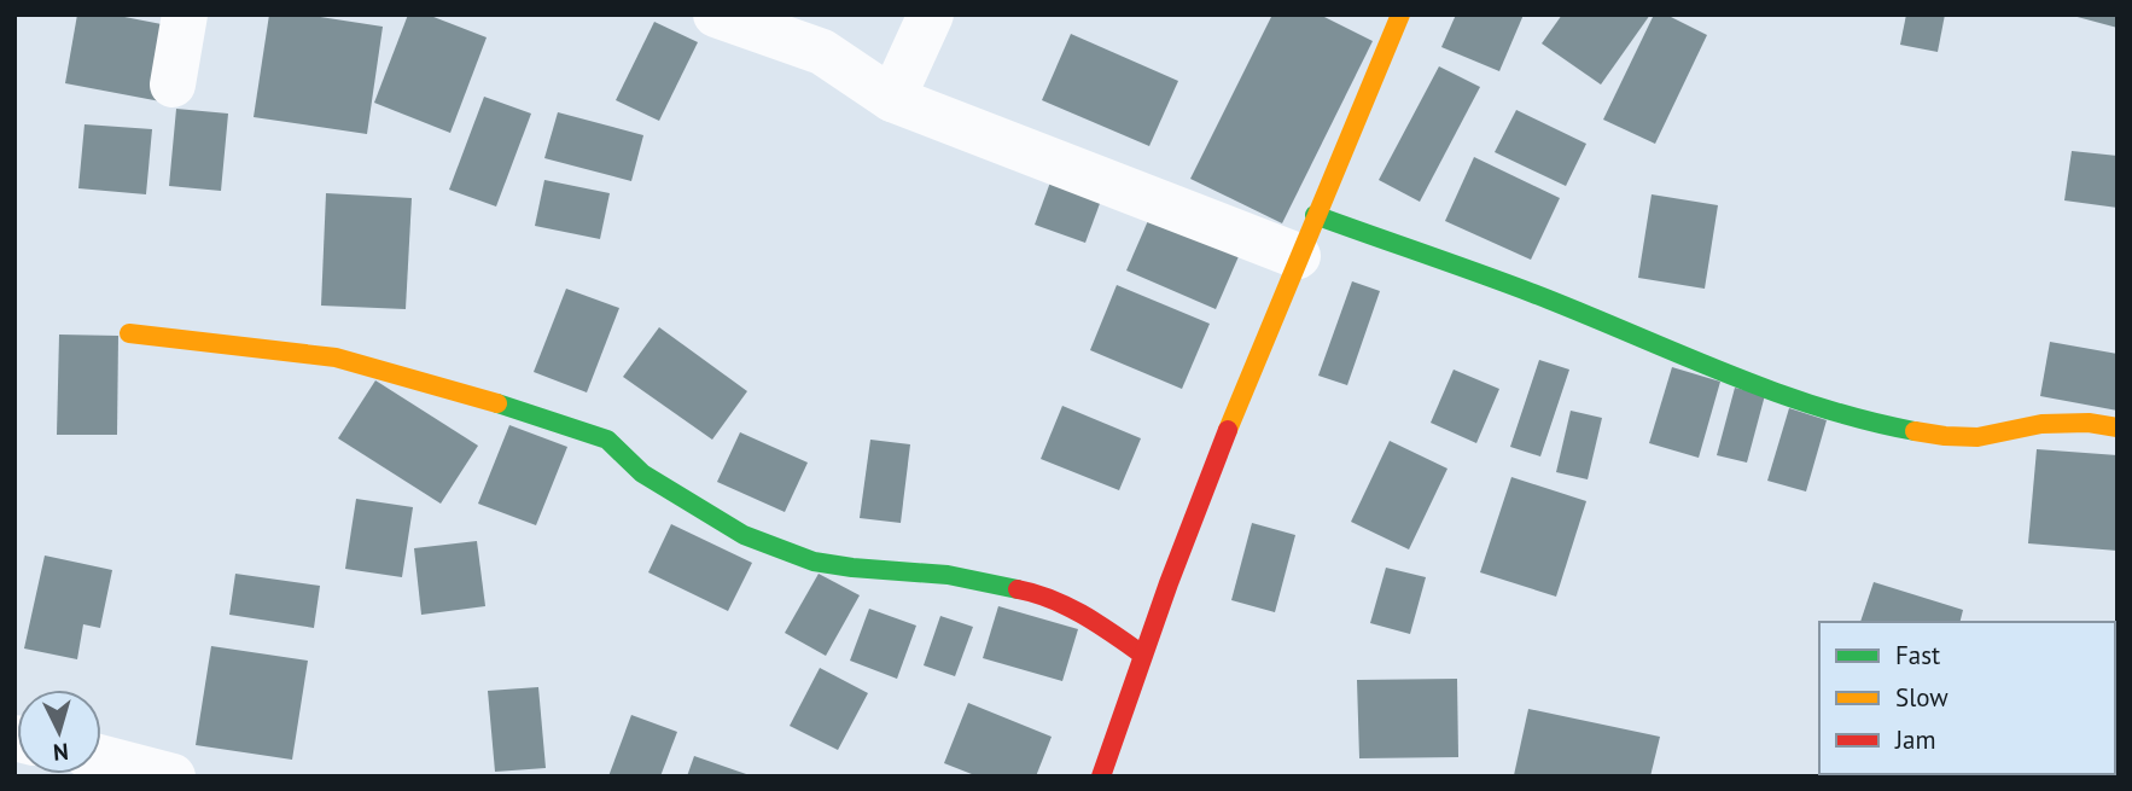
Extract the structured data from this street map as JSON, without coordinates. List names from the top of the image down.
{
  "legend": ["Fast", "Slow", "Jam"],
  "north": "bottom"
}
